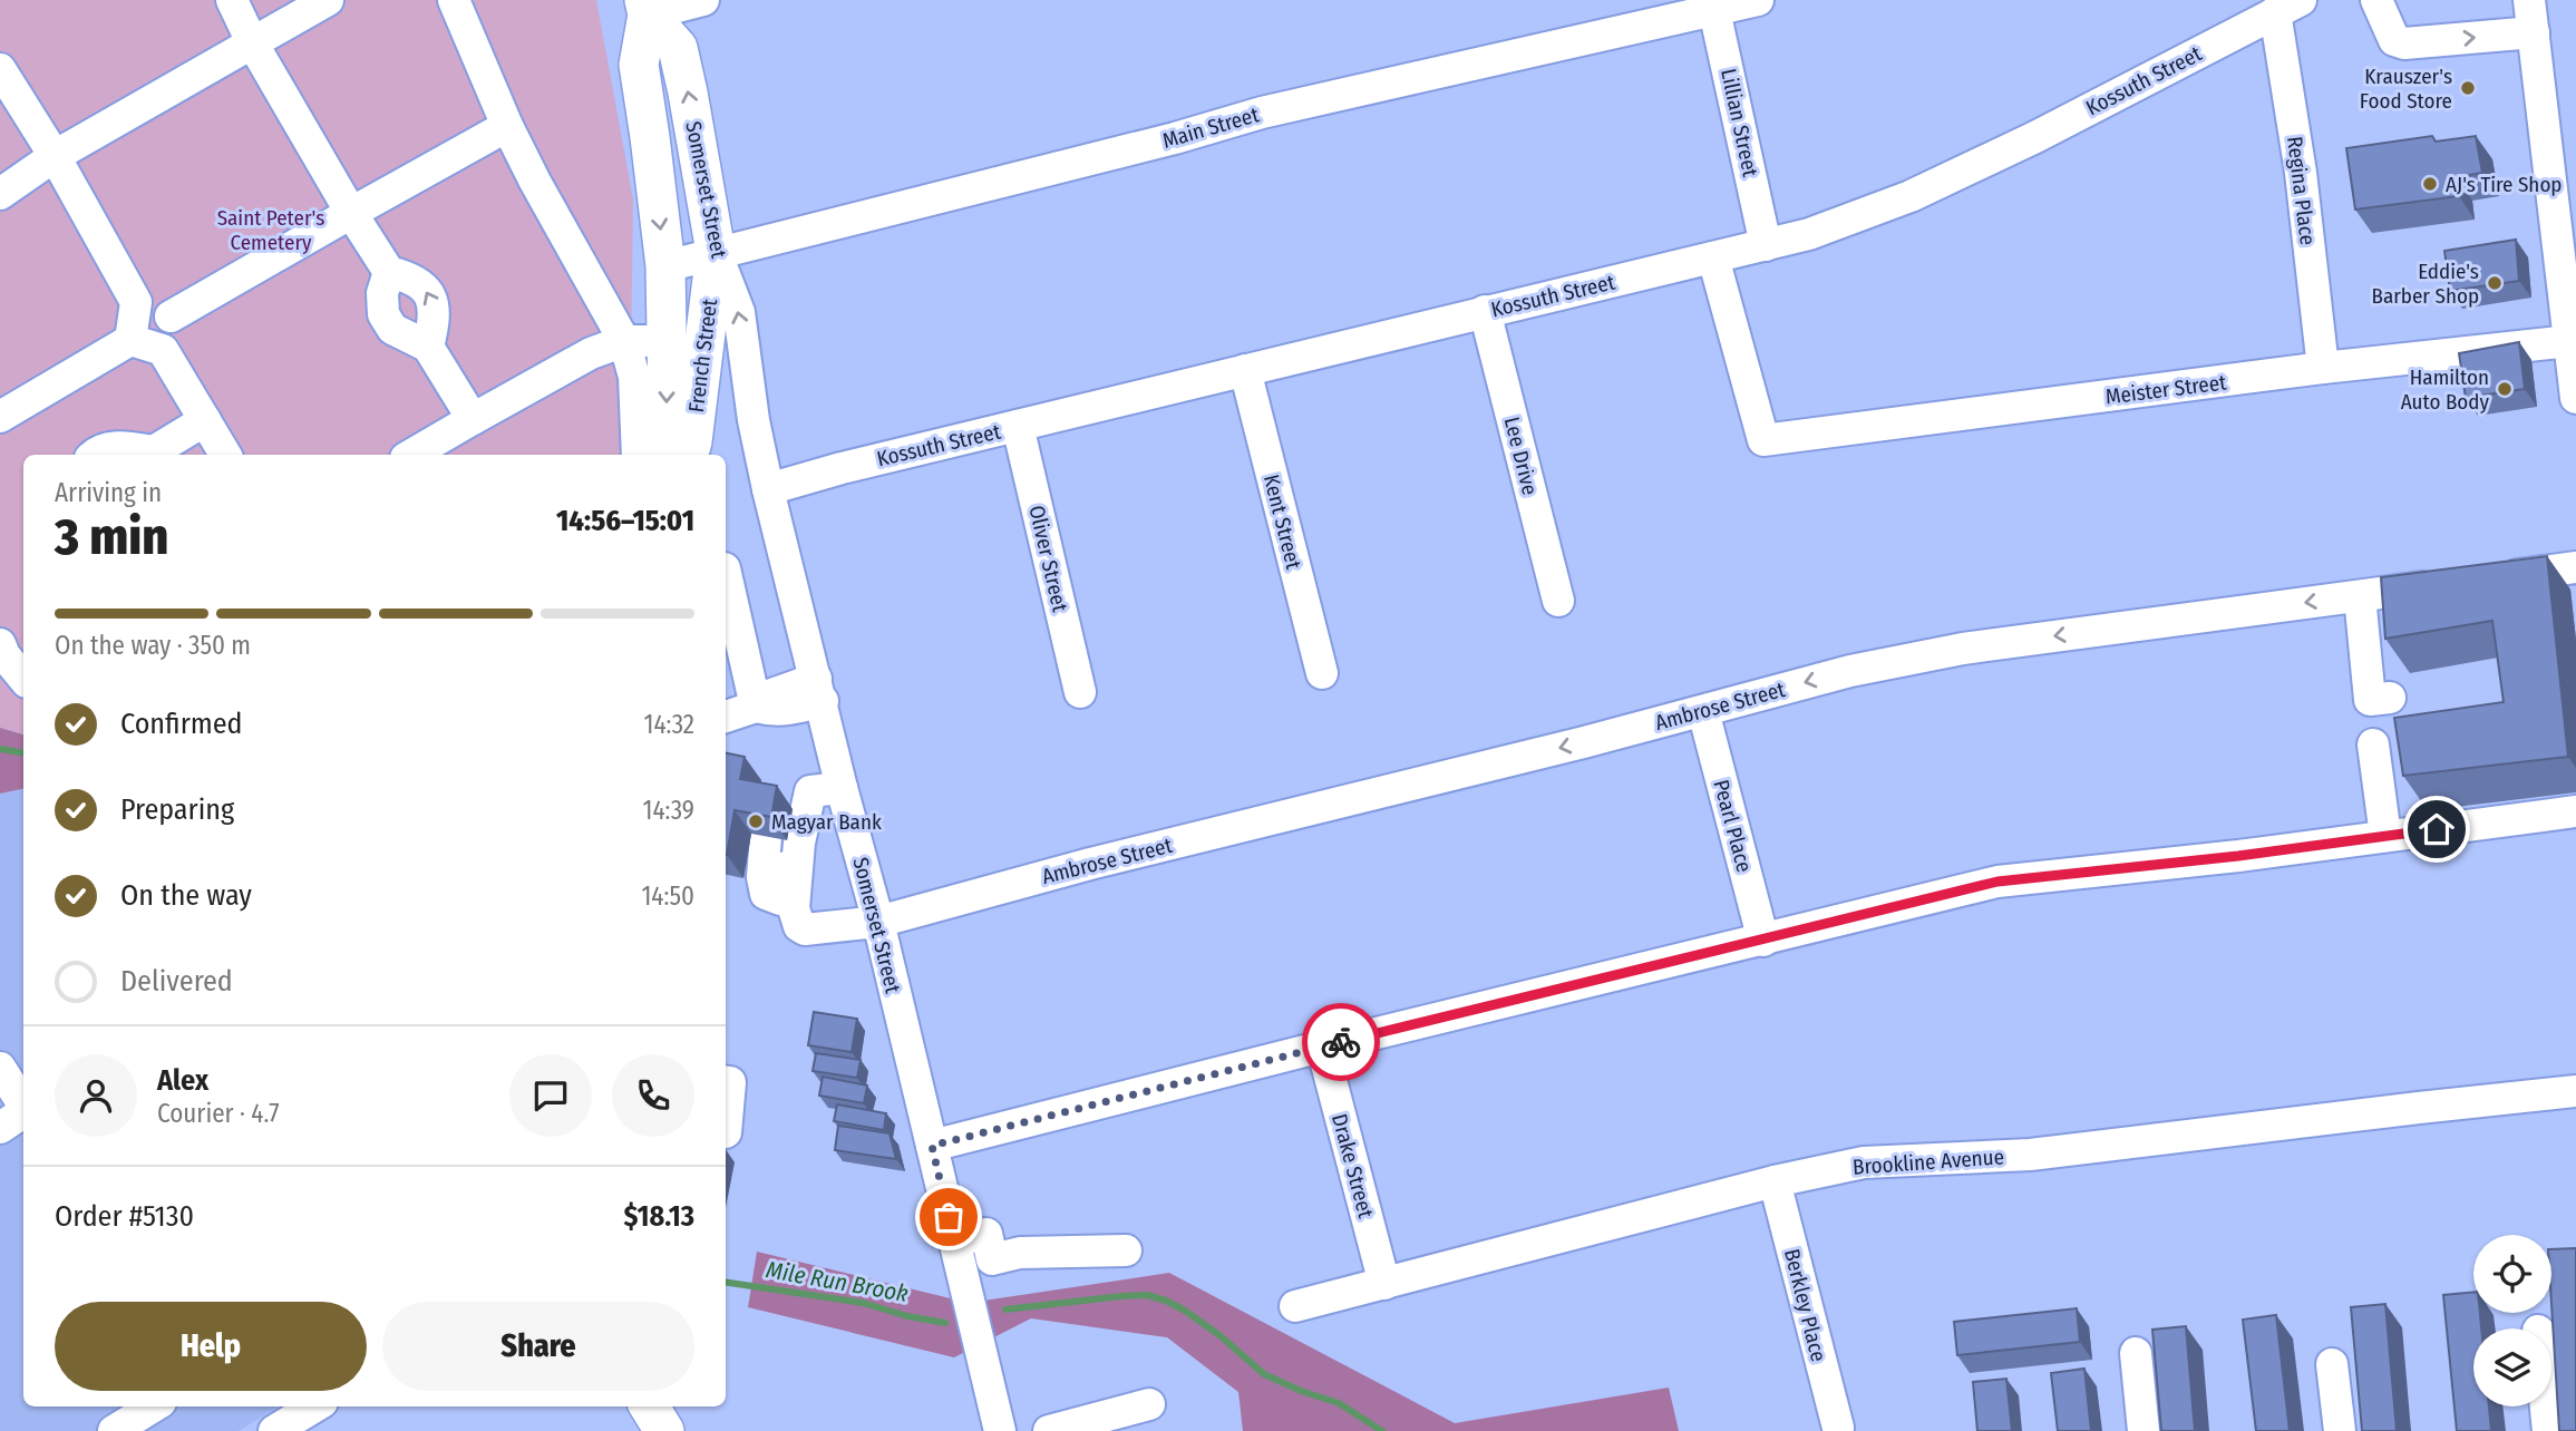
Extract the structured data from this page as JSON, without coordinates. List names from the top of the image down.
{
  "streets": {
    "main road": ["Somerset Street", "French Street"],
    "street": [
      "Kossuth Street",
      "Lillian Street",
      "Main Street",
      "Regina Place",
      "Meister Street",
      "Lee Drive",
      "Kent Street",
      "Oliver Street",
      "Ambrose Street",
      "Pearl Place",
      "Brookline Avenue",
      "Drake Street",
      "Berkley Place"
    ]
  },
  "crossings": [
    ["Kossuth Street", "Lillian Street"],
    ["Kossuth Street", "Somerset Street"],
    ["Kossuth Street", "Regina Place"],
    ["Kossuth Street", "Meister Street"],
    ["Kossuth Street", "Lee Drive"],
    ["Kossuth Street", "Kent Street"],
    ["Kossuth Street", "Oliver Street"],
    ["Lillian Street", "Main Street"],
    ["Main Street", "Somerset Street"],
    ["Main Street", "French Street"],
    ["Somerset Street", "French Street"],
    ["Somerset Street", "Ambrose Street"],
    ["Regina Place", "Meister Street"],
    ["Ambrose Street", "Pearl Place"],
    ["Brookline Avenue", "Drake Street"],
    ["Brookline Avenue", "Berkley Place"]
  ],
  "water": ["Mile Run Brook"],
  "parks": ["Saint Peter's Cemetery"],
  "places": [
    "Krauszer's Food Store",
    "AJ's Tire Shop",
    "Eddie's Barber Shop",
    "Hamilton Auto Body",
    "Magyar Bank"
  ],
  "page": {
    "heading": ["3 min", "Arriving in", "14:56–15:01"],
    "panel": [
      "Alex",
      "Courier · 4.7",
      "Order #5130",
      "$18.13"
    ],
    "bar": "On the way · 350 m",
    "list": [
      ["Confirmed", "14:32"],
      ["Preparing", "14:39"],
      ["On the way", "14:50"],
      "Delivered"
    ],
    "buttons": ["Help", "Share"]
  }
}
